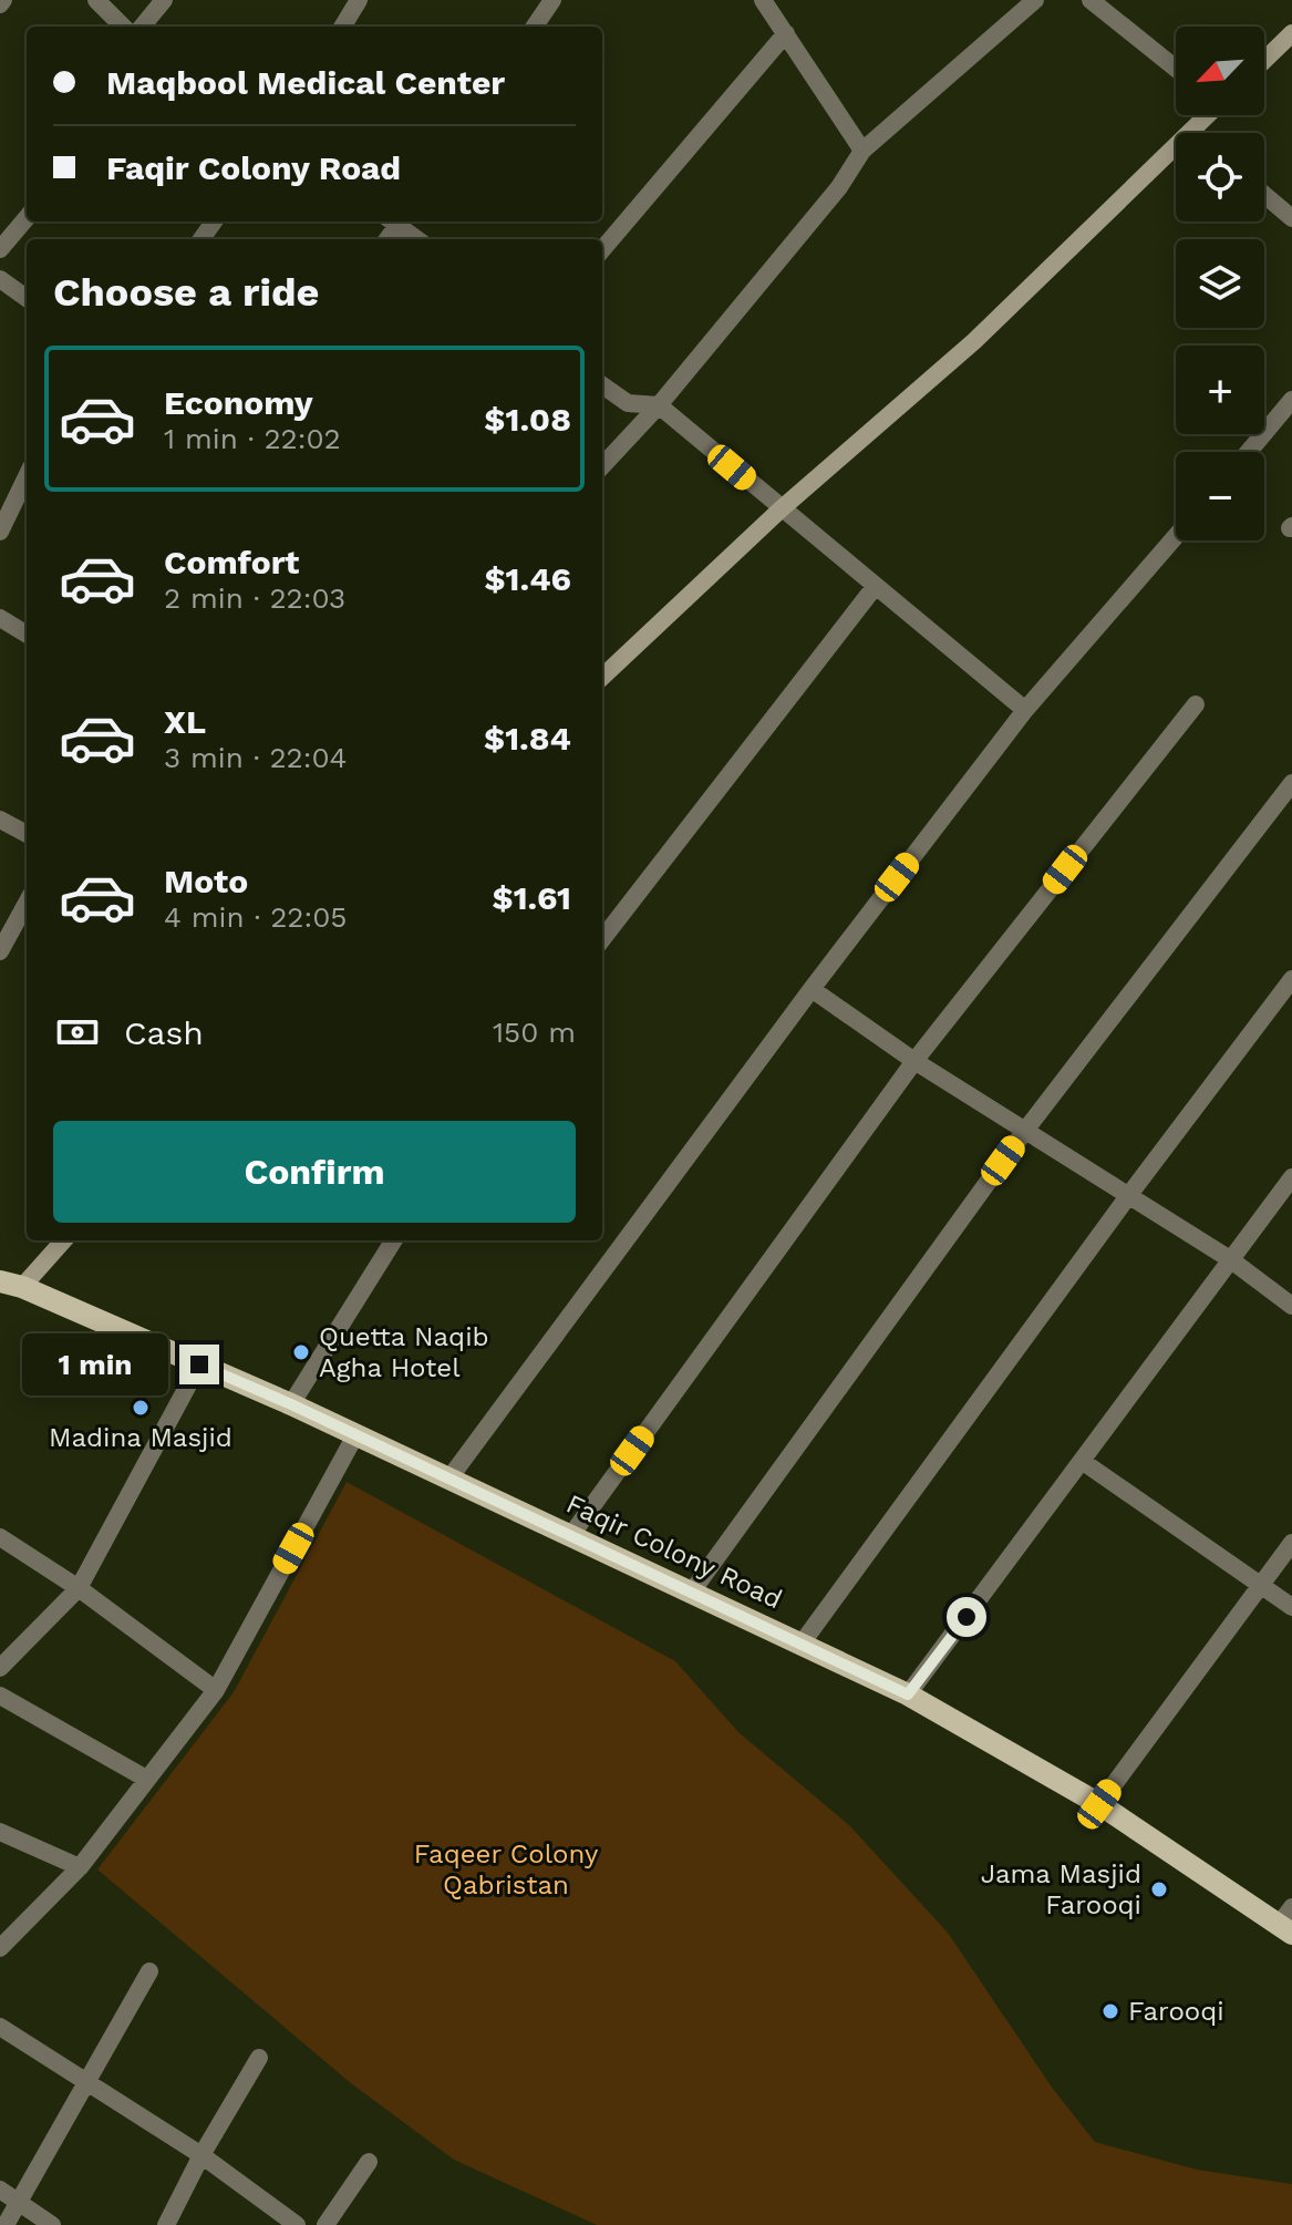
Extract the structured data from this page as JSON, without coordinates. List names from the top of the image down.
{
  "streets": {
    "main road": ["Faqir Colony Road"]
  },
  "parks": ["Faqeer Colony Qabristan"],
  "places": [
    "Quetta Naqib Agha Hotel",
    "Madina Masjid",
    "Jama Masjid Farooqi",
    "Farooqi"
  ],
  "north": "bottom left",
  "page": {
    "map_buttons": ["+", "−"],
    "banner": ["Maqbool Medical Center", "Faqir Colony Road"],
    "heading": "Choose a ride",
    "list": [
      {
        "name": "Economy",
        "note": "1 min · 22:02",
        "value": "$1.08"
      },
      {
        "name": "Comfort",
        "note": "2 min · 22:03",
        "value": "$1.46"
      },
      {
        "name": "XL",
        "note": "3 min · 22:04",
        "value": "$1.84"
      },
      {
        "name": "Moto",
        "note": "4 min · 22:05",
        "value": "$1.61"
      }
    ],
    "pay": ["Cash", "150 m"],
    "buttons": "Confirm",
    "bubble": "1 min"
  }
}
